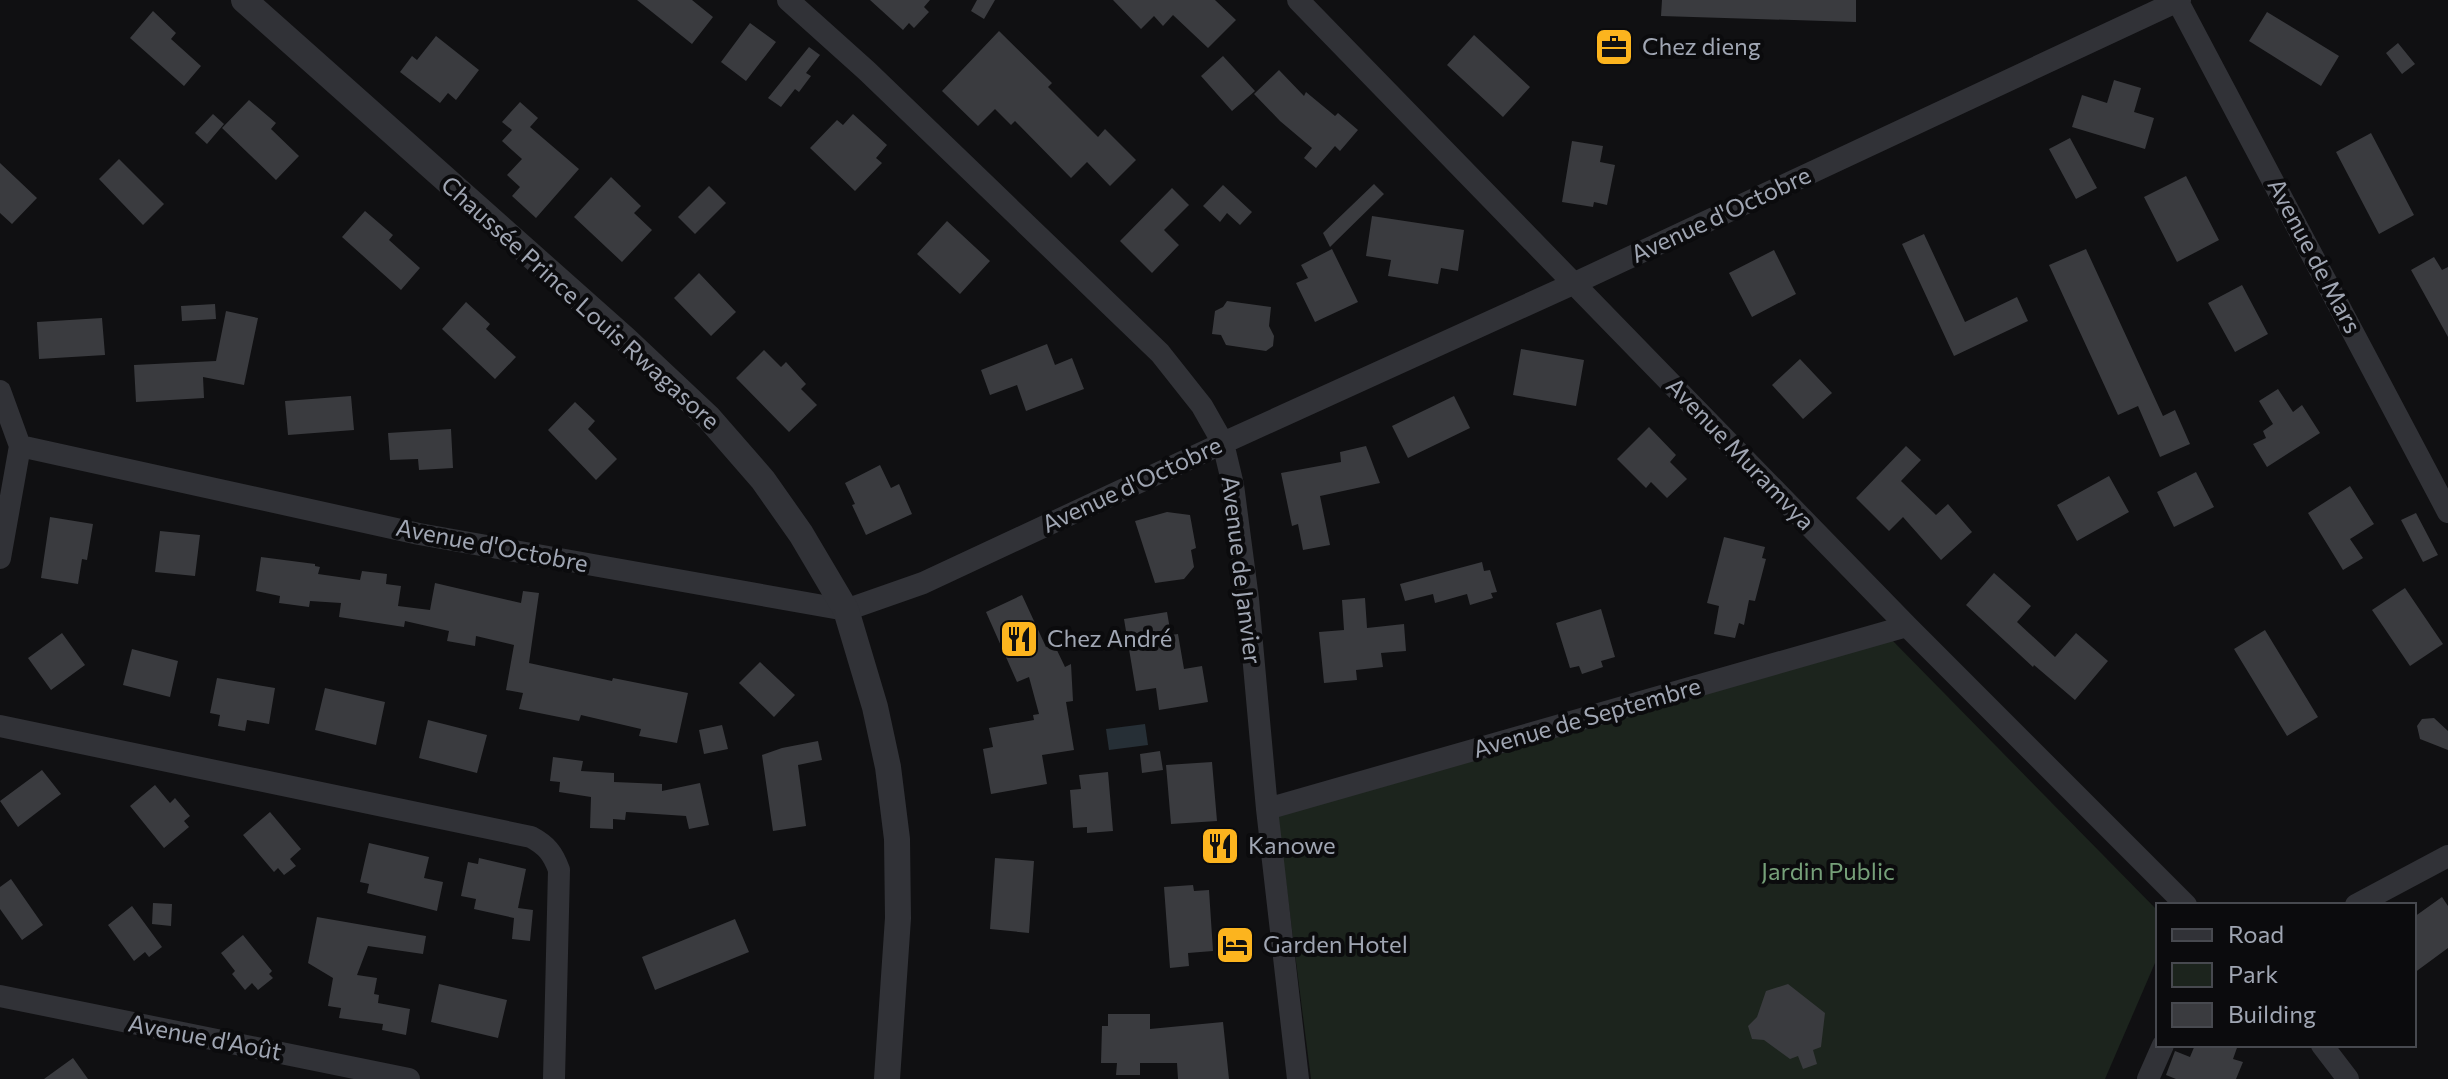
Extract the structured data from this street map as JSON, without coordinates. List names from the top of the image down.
{
  "streets": {
    "street": [
      "Avenue d'Octobre",
      "Avenue de Mars",
      "Chaussée Prince Louis Rwagasore",
      "Avenue Muramvya",
      "Avenue de Janvier",
      "Avenue de Septembre",
      "Avenue d'Août"
    ]
  },
  "crossings": [
    ["Avenue d'Octobre", "Avenue de Mars"],
    ["Avenue d'Octobre", "Chaussée Prince Louis Rwagasore"],
    ["Avenue d'Octobre", "Avenue Muramvya"],
    ["Avenue d'Octobre", "Avenue de Janvier"],
    ["Avenue Muramvya", "Avenue de Septembre"],
    ["Avenue de Janvier", "Avenue de Septembre"]
  ],
  "parks": ["Jardin Public"],
  "places": {
    "office": ["Chez dieng"],
    "restaurant": ["Chez André", "Kanowe"],
    "hotel": ["Garden Hotel"]
  },
  "legend": ["Road", "Park", "Building"]
}
